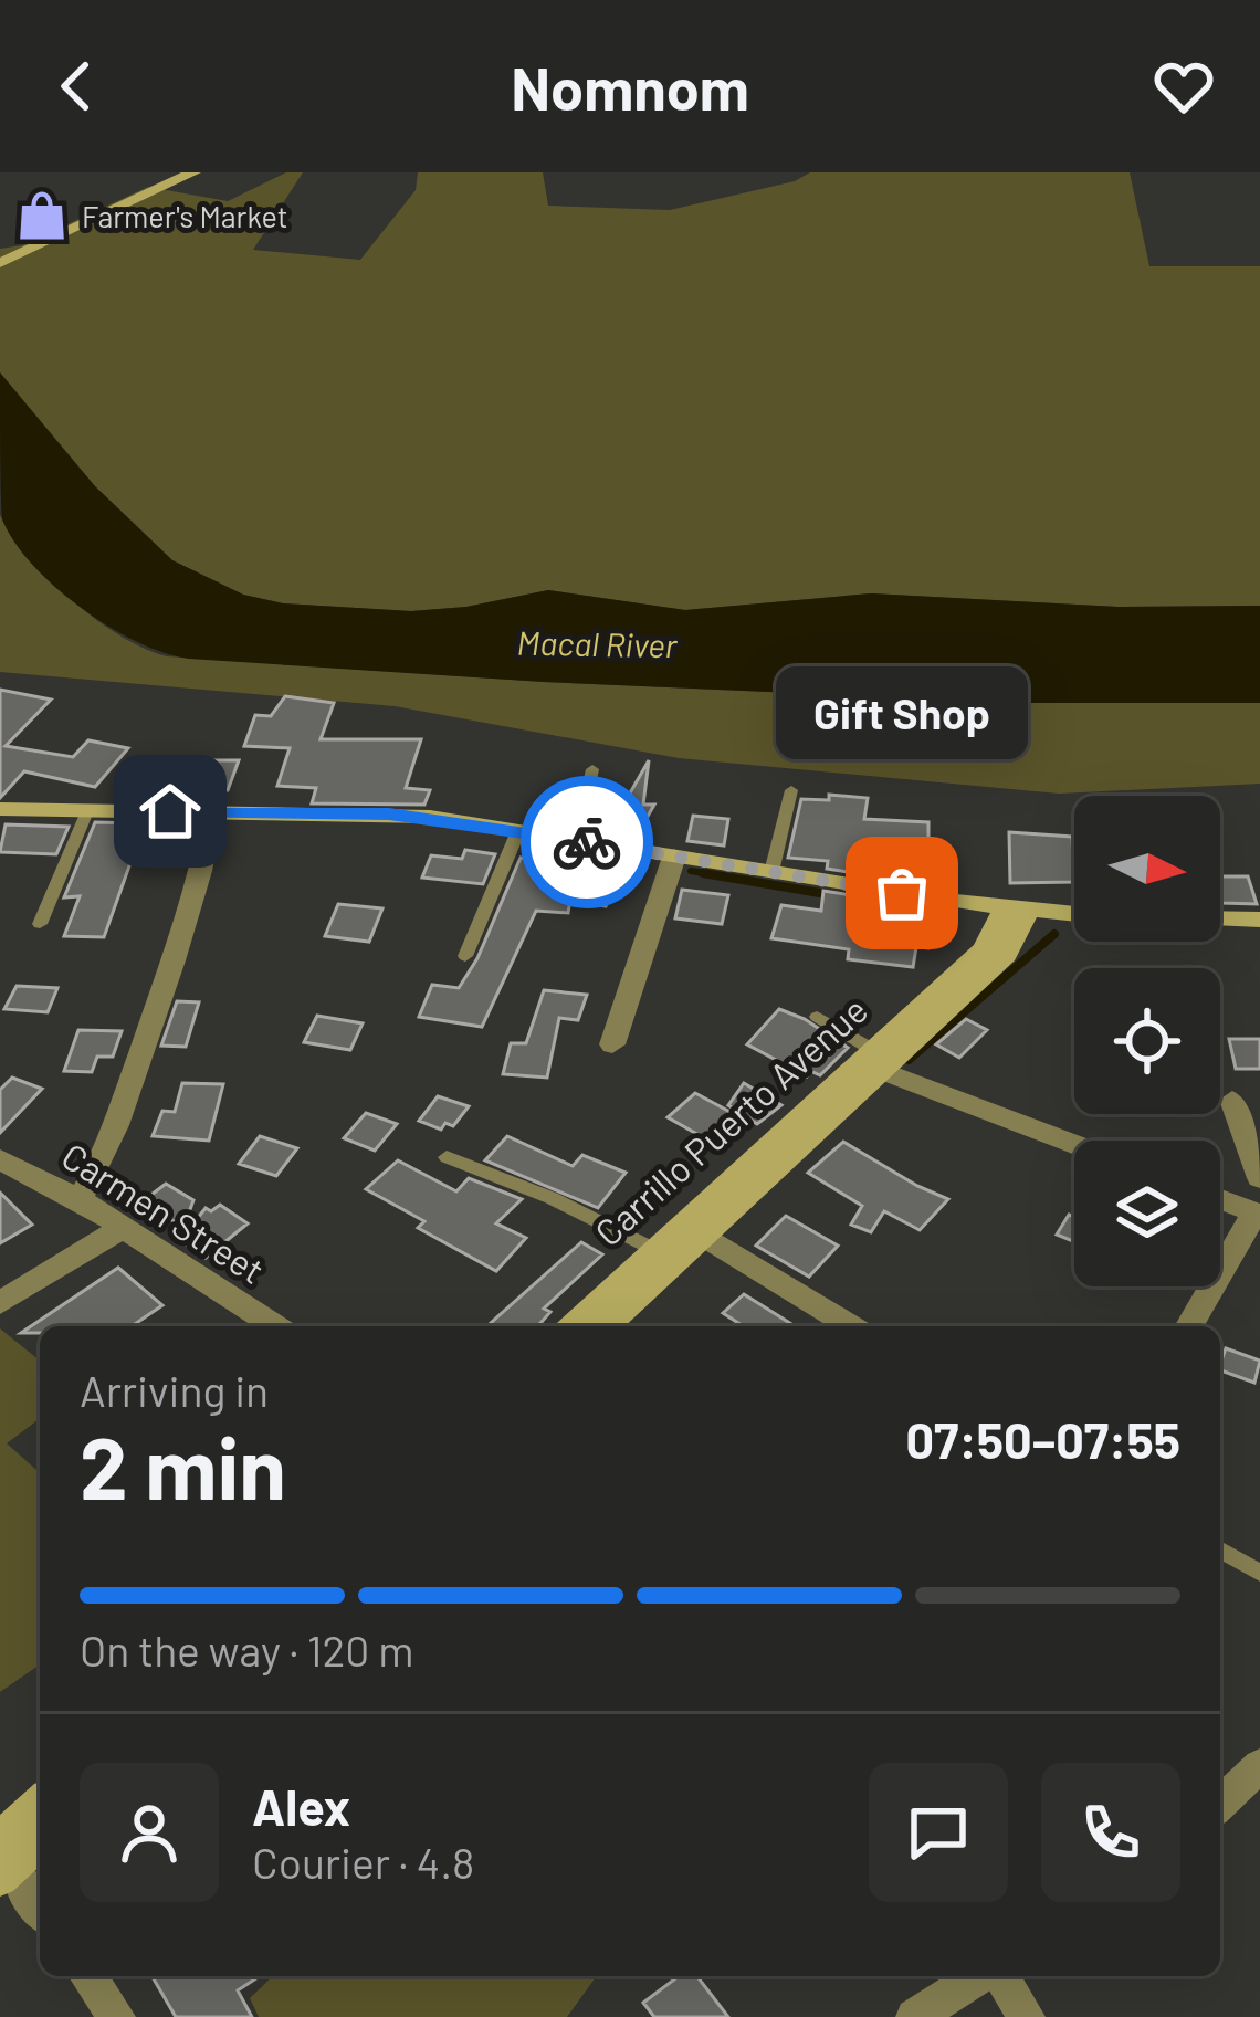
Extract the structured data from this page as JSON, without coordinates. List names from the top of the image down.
{
  "streets": {
    "main road": ["Carrillo Puerto Avenue"],
    "street": ["Carmen Street"]
  },
  "water": ["Macal River"],
  "places": {
    "shop": ["Farmer's Market"],
    "other": ["Gift Shop"]
  },
  "north": "right",
  "page": {
    "header": "Nomnom",
    "bubble": "Gift Shop",
    "heading": ["2 min", "Arriving in", "07:50–07:55"],
    "panel": ["Alex", "Courier · 4.8"],
    "bar": "On the way · 120 m"
  }
}
